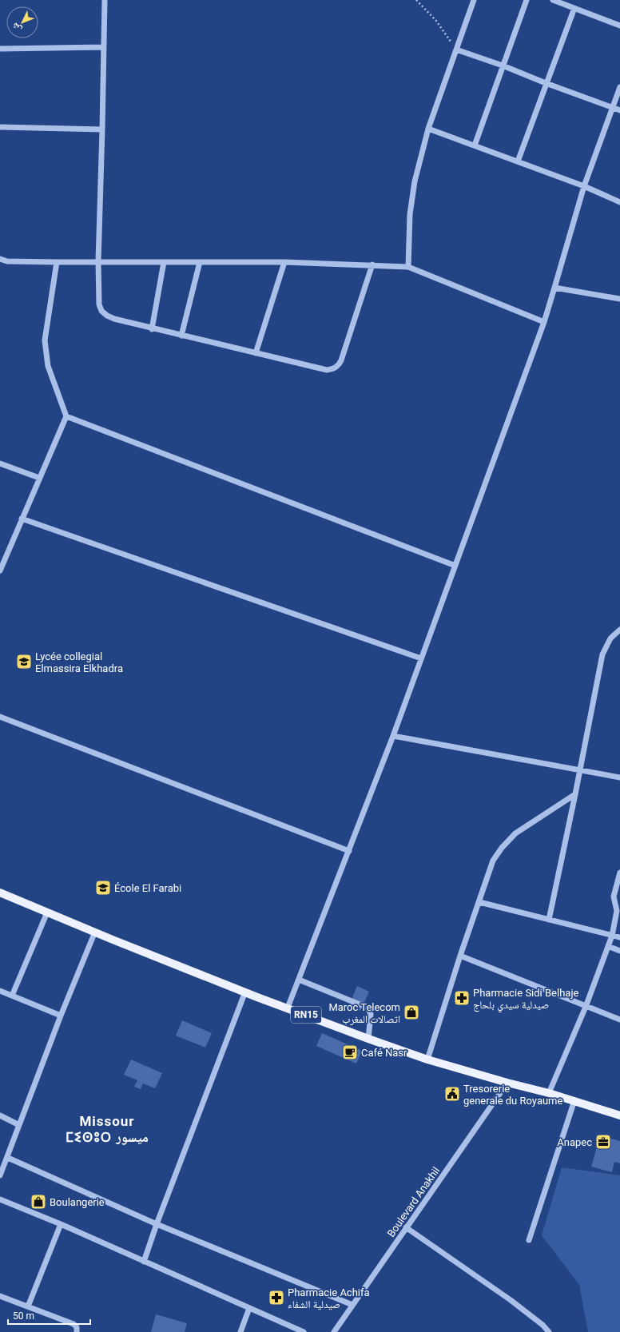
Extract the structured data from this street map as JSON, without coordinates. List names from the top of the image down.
{
  "streets": {
    "main road": ["RN15"],
    "street": ["Boulevard Anakhil"]
  },
  "crossings": [
    ["RN15", "Boulevard Anakhil"]
  ],
  "districts": ["Missour ⵎⵉⵙⵓⵔ ميسور"],
  "places": {
    "school or university": ["Lycée collegial Elmassira Elkhadra", "École El Farabi"],
    "pharmacy": ["Pharmacie Sidi Belhaje صيدلية سيدي بلحاج", "Pharmacie Achifa صيدلية الشفاء"],
    "shop": ["Maroc Telecom اتصالات المغرب", "Boulangerie"],
    "cafe": ["Café Nasr"],
    "public building": ["Tresorerie generale du Royaume"],
    "office": ["Anapec"]
  },
  "scale_bar": "50 m",
  "north": "bottom left"
}
